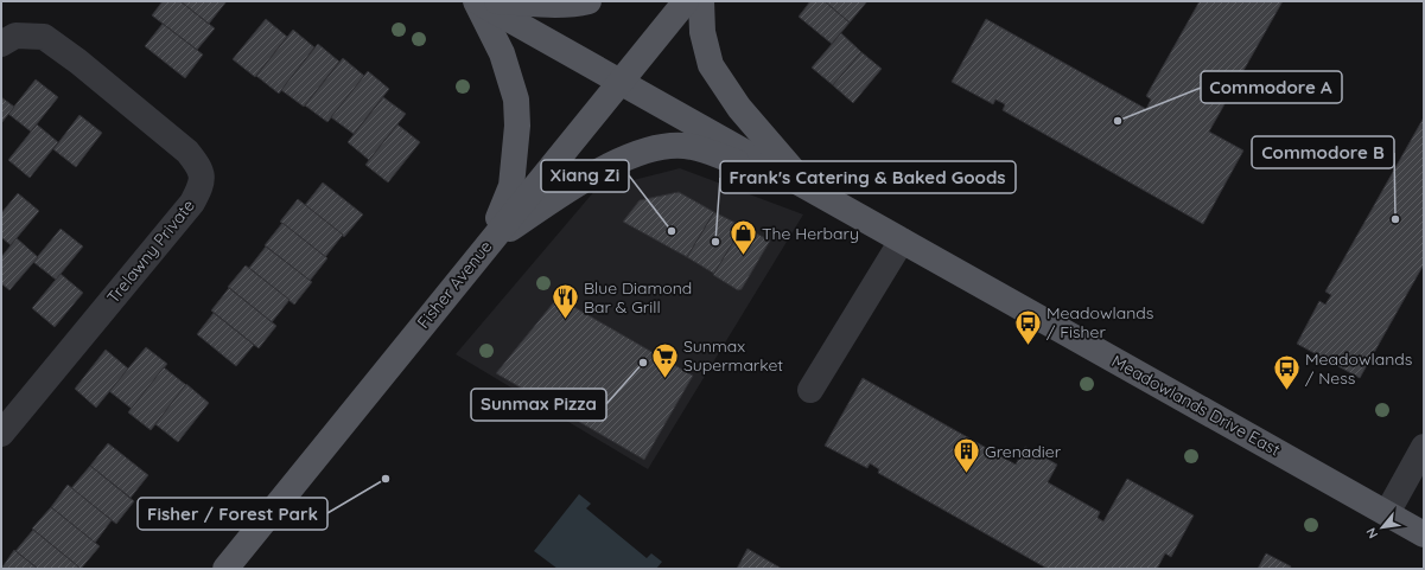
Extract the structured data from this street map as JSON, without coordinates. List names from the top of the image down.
{
  "streets": {
    "main road": ["Fisher Avenue", "Meadowlands Drive East"],
    "street": ["Trelawny Private"]
  },
  "crossings": [
    ["Fisher Avenue", "Meadowlands Drive East"]
  ],
  "places": {
    "other": [
      "Commodore A",
      "Commodore B",
      "Xiang Zi",
      "Frank's Catering & Baked Goods",
      "Sunmax Pizza",
      "Fisher / Forest Park"
    ],
    "shop": ["The Herbary"],
    "restaurant": ["Blue Diamond Bar & Grill"],
    "bus stop": ["Meadowlands / Fisher", "Meadowlands / Ness"],
    "supermarket": ["Sunmax Supermarket"],
    "building": ["Grenadier"]
  },
  "north": "bottom left"
}
